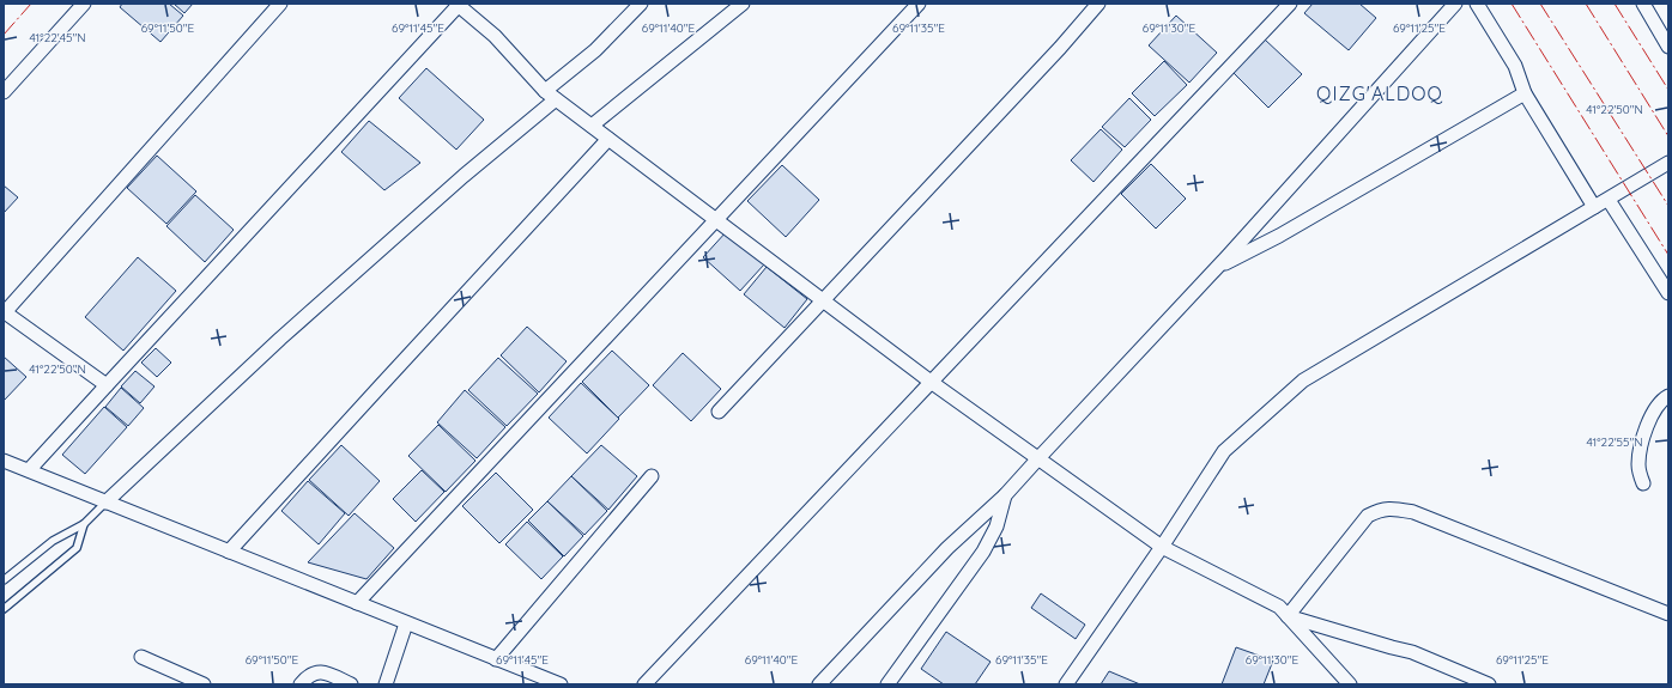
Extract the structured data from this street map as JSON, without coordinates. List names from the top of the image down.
{
  "districts": ["QIZG'ALDOQ"],
  "coordinates": [
    "69°11'50\"E",
    "69°11'45\"E",
    "69°11'40\"E",
    "69°11'35\"E",
    "69°11'30\"E",
    "69°11'25\"E",
    "41°22'45\"N",
    "41°22'50\"N",
    "41°22'55\"N"
  ]
}
